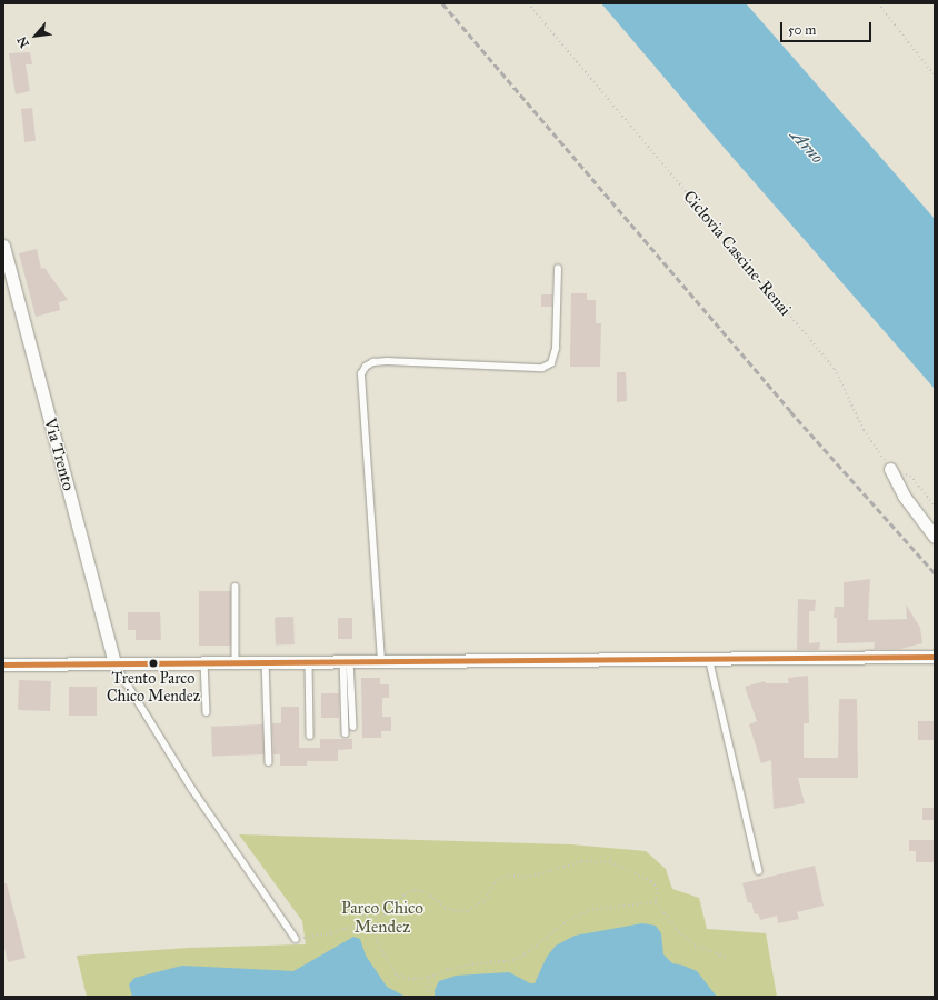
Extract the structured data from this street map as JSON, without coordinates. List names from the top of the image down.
{
  "streets": {
    "street": ["Via Trento"],
    "path": ["Ciclovia Cascine-Renai"]
  },
  "water": ["Arno"],
  "parks": ["Parco Chico Mendez"],
  "places": ["Trento Parco Chico Mendez"],
  "scale_bar": "50 m",
  "north": "bottom left"
}
